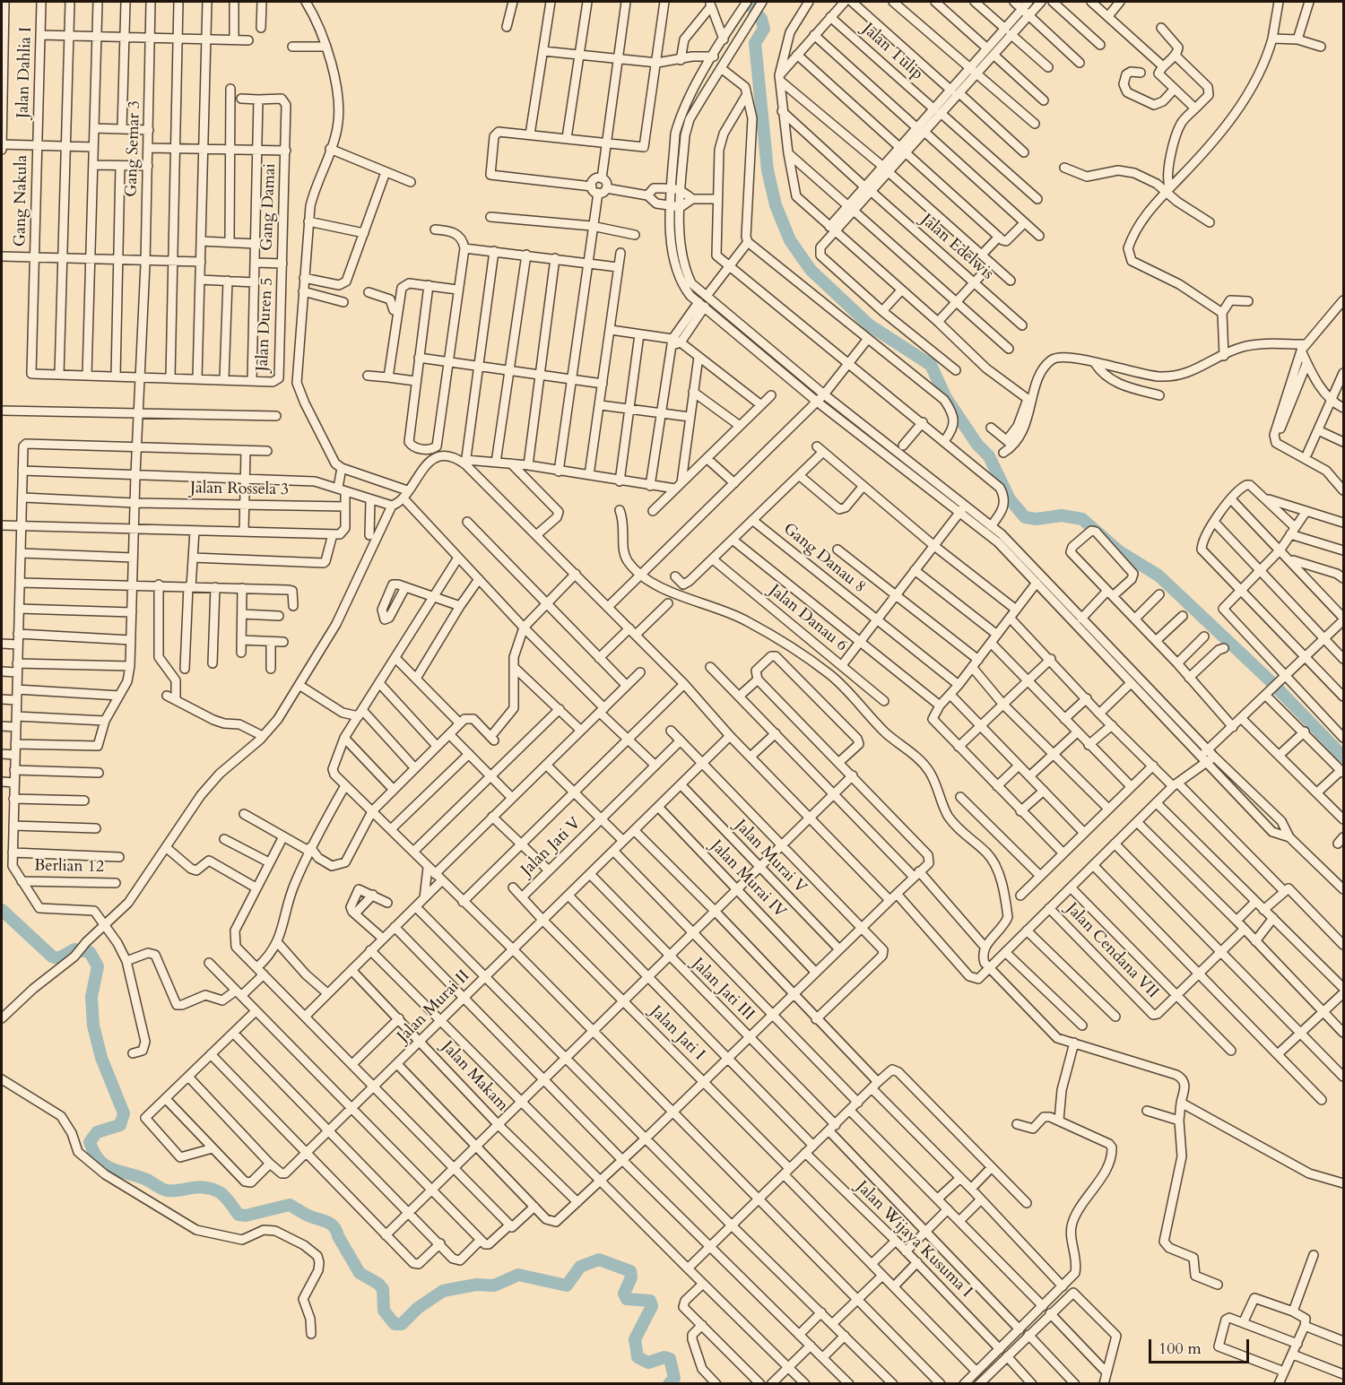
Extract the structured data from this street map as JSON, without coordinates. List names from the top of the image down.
{
  "streets": {
    "street": [
      "Jalan Tulip",
      "Jalan Dahlia I",
      "Gang Semar 3",
      "Gang Nakula",
      "Gang Damai",
      "Jalan Edelwis",
      "Jalan Duren 5",
      "Jalan Rossela 3",
      "Gang Danau 8",
      "Jalan Danau 6",
      "Jalan Jati V",
      "Jalan Murai V",
      "Berlian 12",
      "Jalan Murai IV",
      "Jalan Cendana VII",
      "Jalan Jati III",
      "Jalan Murai II",
      "Jalan Jati I",
      "Jalan Makam",
      "Jalan Wijaya Kusuma I"
    ]
  },
  "crossings": [
    ["Jalan Dahlia I", "Gang Nakula"],
    ["Gang Semar 3", "Jalan Rossela 3"],
    ["Gang Damai", "Jalan Duren 5"],
    ["Jalan Jati V", "Jalan Jati I"],
    ["Jalan Murai V", "Jalan Murai II"],
    ["Jalan Murai IV", "Jalan Murai II"],
    ["Jalan Jati III", "Jalan Murai II"],
    ["Jalan Murai II", "Jalan Jati I"],
    ["Jalan Murai II", "Jalan Makam"]
  ],
  "scale_bar": "100 m"
}
